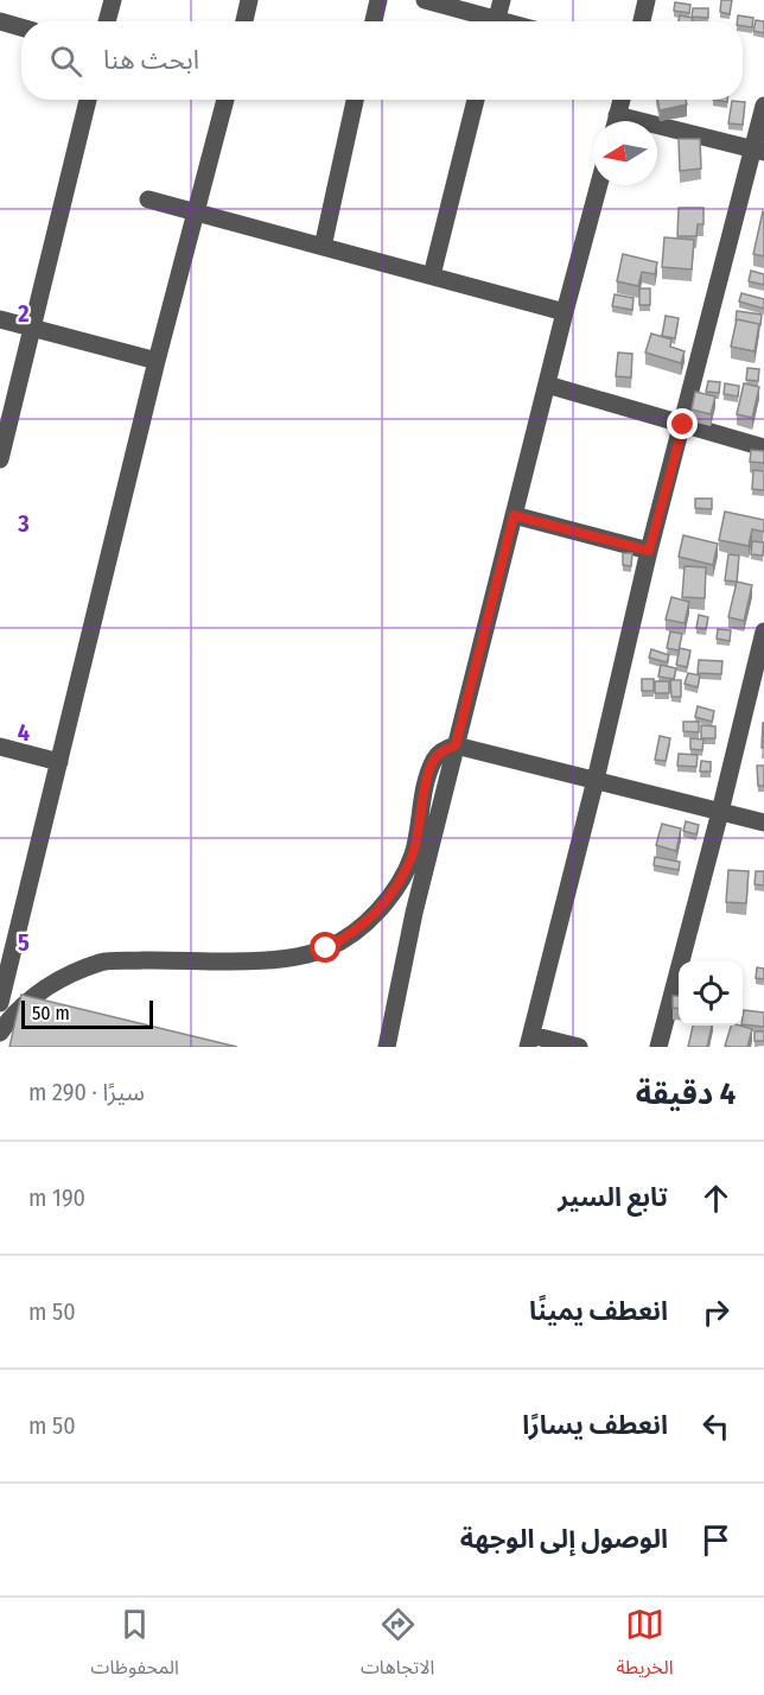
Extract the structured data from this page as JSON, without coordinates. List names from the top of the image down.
{
  "scale_bar": "50 m",
  "north": "left",
  "page": {
    "search": "ابحث هنا",
    "scale": "50 m",
    "heading": ["4 دقيقة", "سيرًا · 290 m"],
    "list": [
      ["تابع السير", "190 m"],
      ["انعطف يمينًا", "50 m"],
      ["انعطف يسارًا", "50 m"],
      "الوصول إلى الوجهة"
    ],
    "nav": ["الخريطة", "الاتجاهات", "المحفوظات"]
  },
  "grid": {
    "rows": [
      "2",
      "3",
      "4",
      "5"
    ]
  }
}
